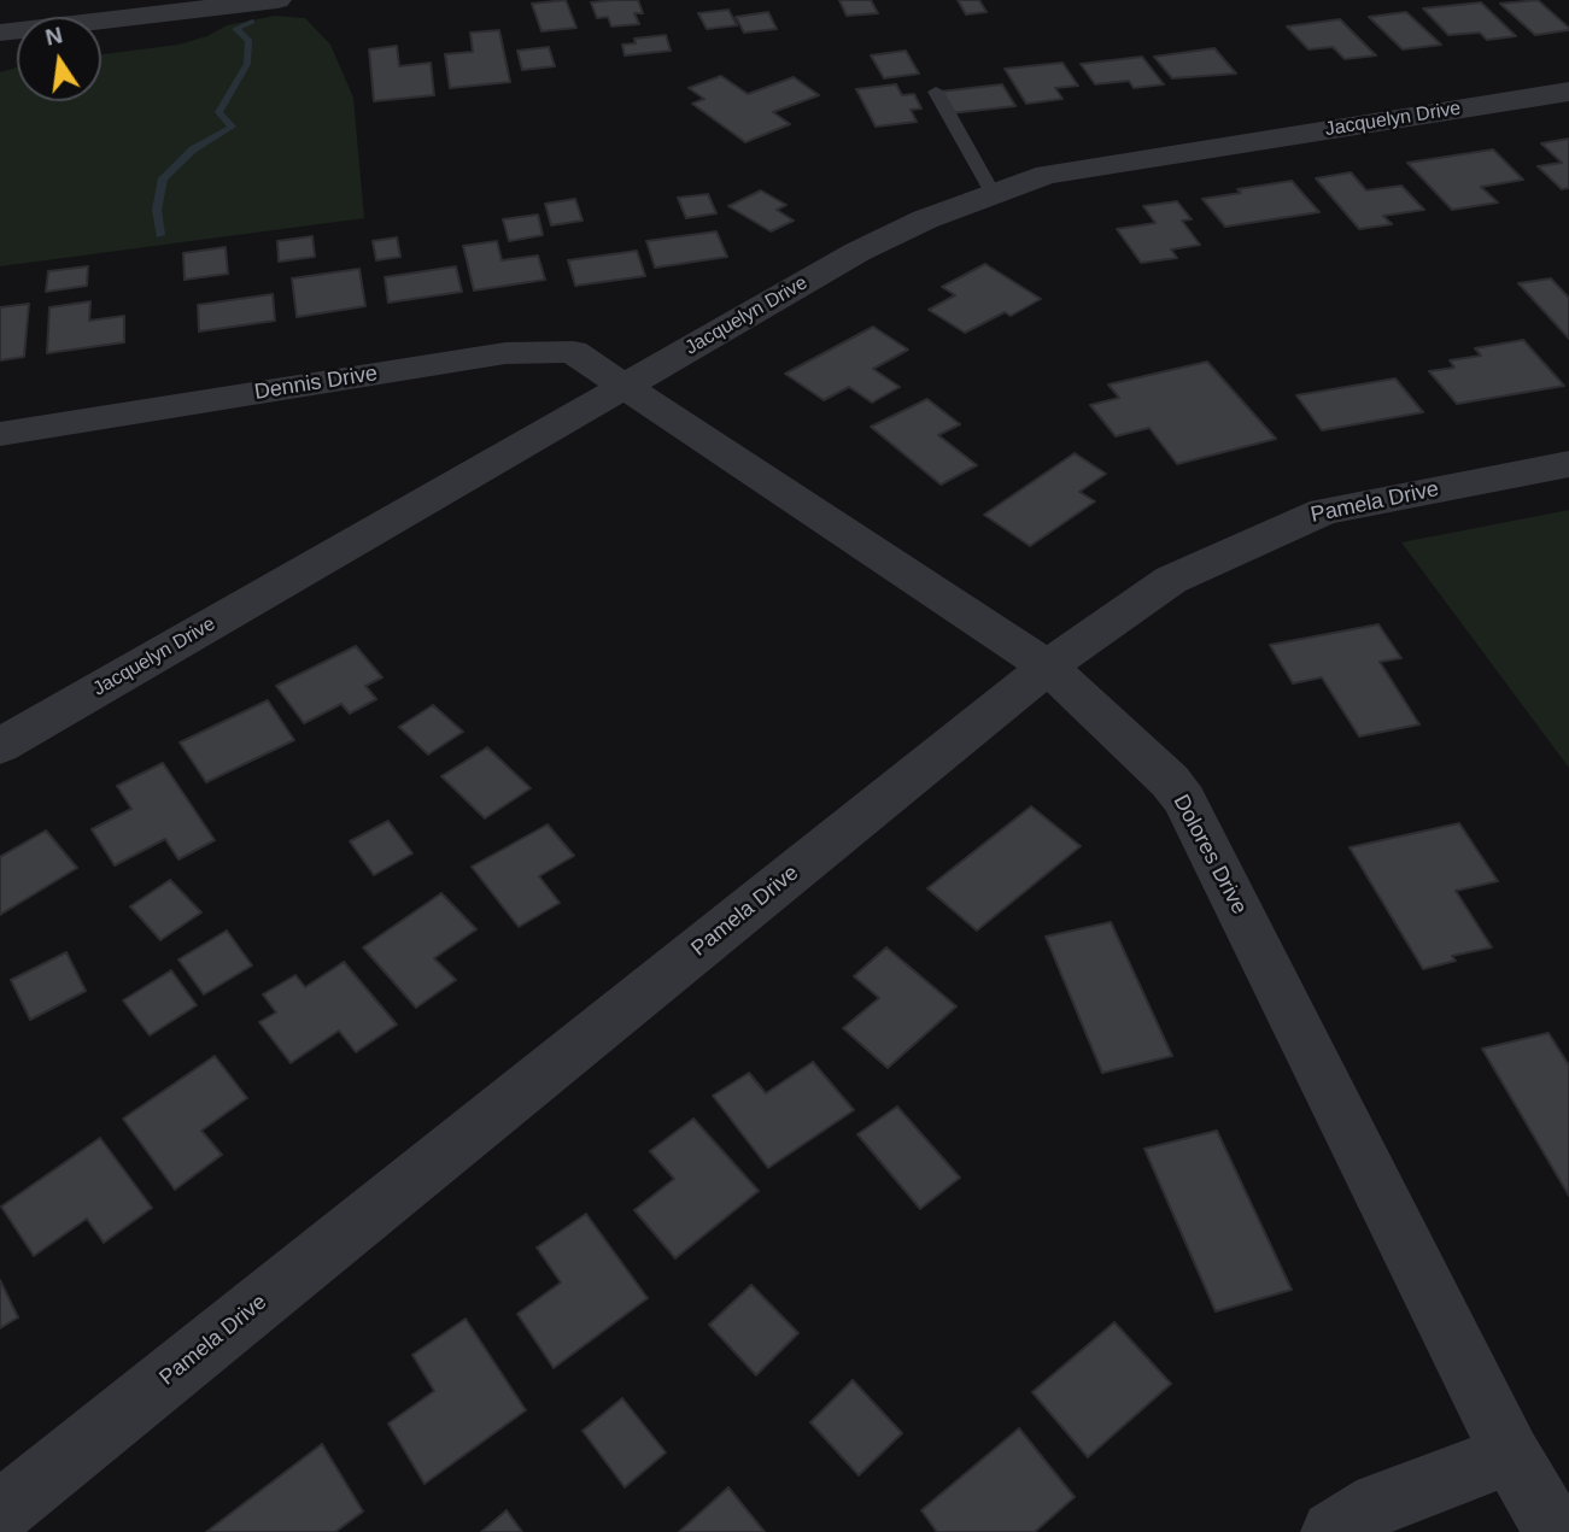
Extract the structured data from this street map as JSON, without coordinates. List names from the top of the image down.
{
  "streets": {
    "street": [
      "Jacquelyn Drive",
      "Dennis Drive",
      "Pamela Drive",
      "Dolores Drive"
    ]
  },
  "crossings": [
    ["Jacquelyn Drive", "Dennis Drive"],
    ["Jacquelyn Drive", "Dolores Drive"],
    ["Dennis Drive", "Dolores Drive"],
    ["Pamela Drive", "Dolores Drive"]
  ],
  "north": "top"
}
